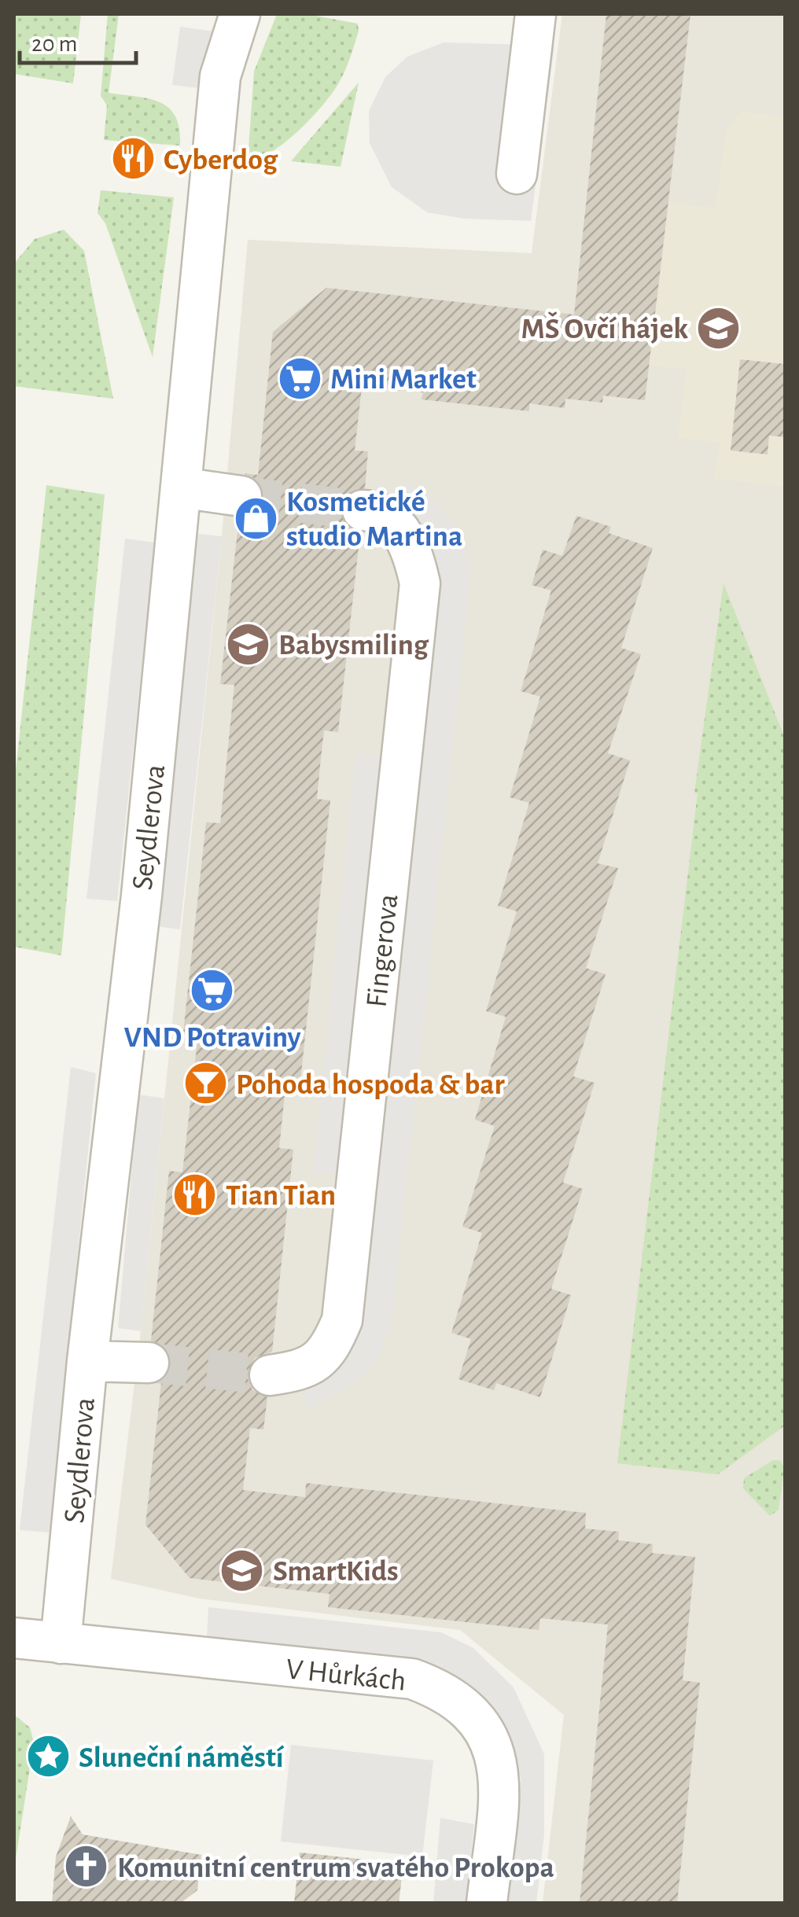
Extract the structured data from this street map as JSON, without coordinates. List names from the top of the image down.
{
  "streets": {
    "street": ["Seydlerova", "Fingerova", "V Hůrkách"]
  },
  "crossings": [
    ["Seydlerova", "V Hůrkách"]
  ],
  "places": {
    "restaurant": ["Cyberdog", "Tian Tian"],
    "school or university": ["MŠ Ovčí hájek", "Babysmiling", "SmartKids"],
    "supermarket": ["Mini Market", "VND Potraviny"],
    "shop": ["Kosmetické studio Martina"],
    "bar": ["Pohoda hospoda & bar"],
    "place": ["Sluneční náměstí"],
    "church": ["Komunitní centrum svatého Prokopa"]
  },
  "scale_bar": "20 m"
}
